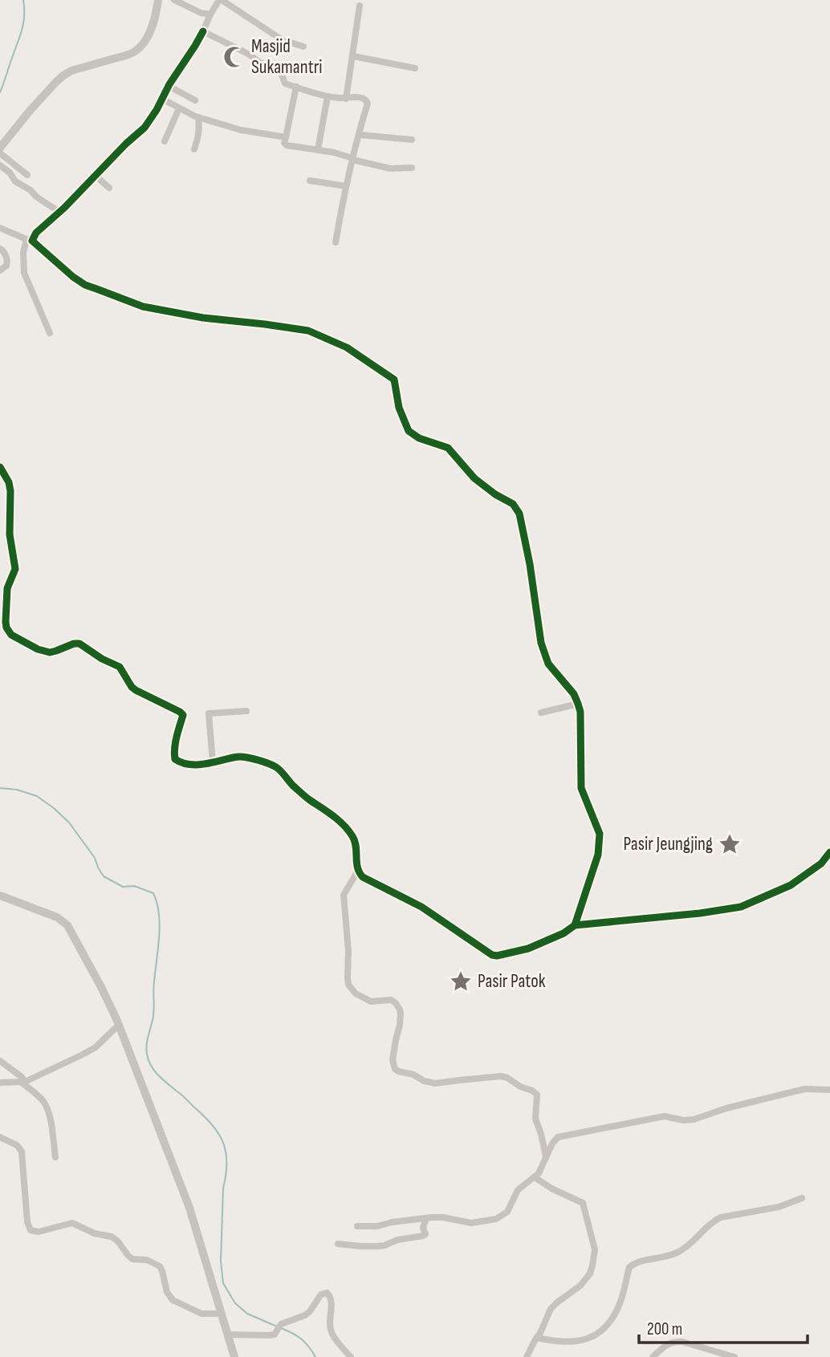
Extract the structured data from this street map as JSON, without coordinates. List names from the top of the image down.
{
  "places": {
    "mosque": ["Masjid Sukamantri"],
    "place": ["Pasir Jeungjing", "Pasir Patok"]
  },
  "scale_bar": "200 m"
}
